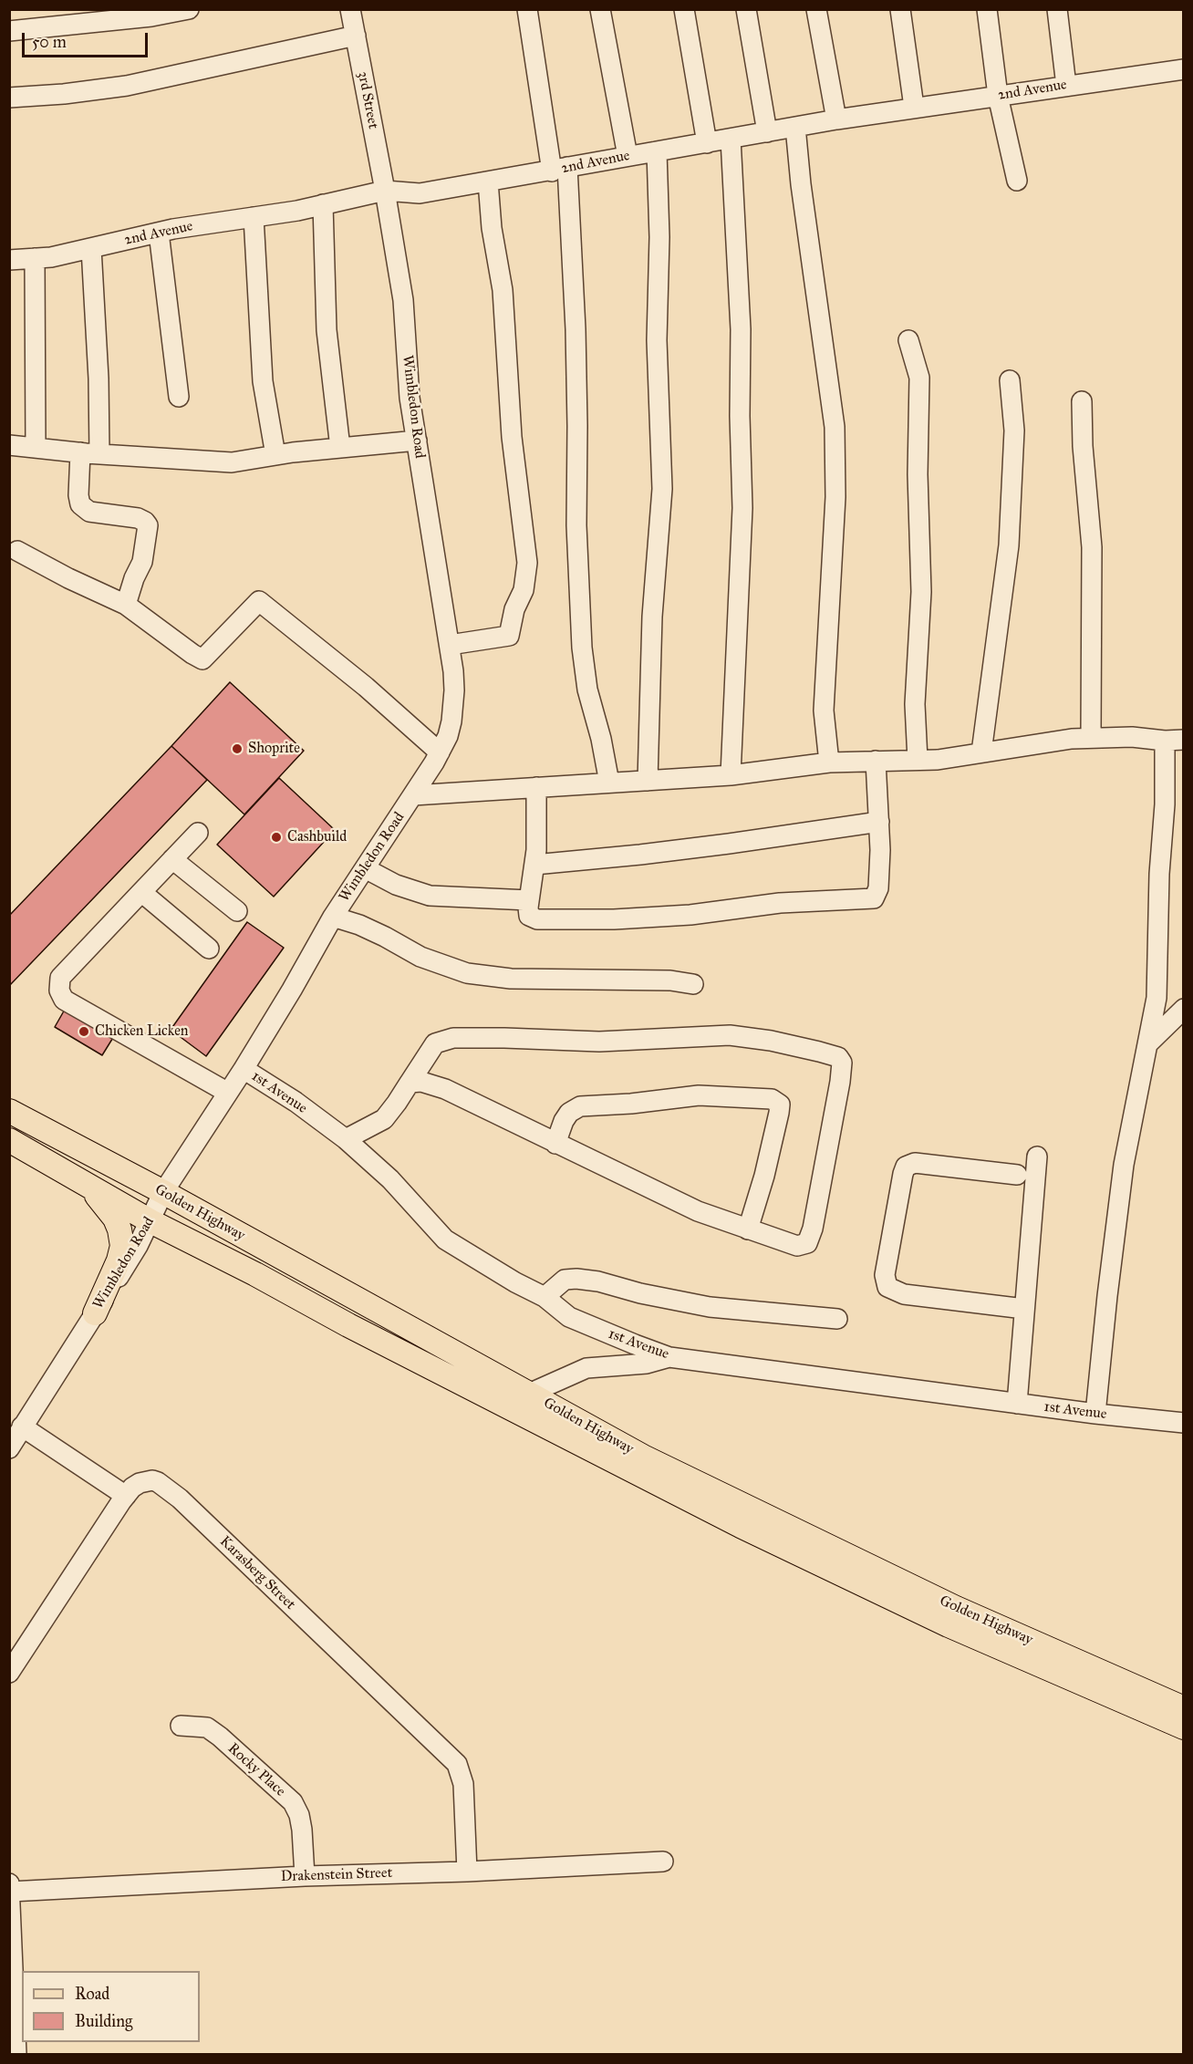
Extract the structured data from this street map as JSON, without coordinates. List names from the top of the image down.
{
  "streets": {
    "main road": ["Golden Highway"],
    "street": [
      "2nd Avenue",
      "3rd Street",
      "Wimbledon Road",
      "1st Avenue",
      "Karasberg Street",
      "Rocky Place",
      "Drakenstein Street"
    ]
  },
  "crossings": [
    ["2nd Avenue", "3rd Street"],
    ["2nd Avenue", "Wimbledon Road"],
    ["3rd Street", "Wimbledon Road"],
    ["Wimbledon Road", "1st Avenue"],
    ["Wimbledon Road", "Golden Highway"],
    ["Karasberg Street", "Drakenstein Street"],
    ["Rocky Place", "Drakenstein Street"]
  ],
  "places": ["Shoprite", "Cashbuild", "Chicken Licken"],
  "legend": ["Road", "Building"],
  "scale_bar": "50 m"
}
